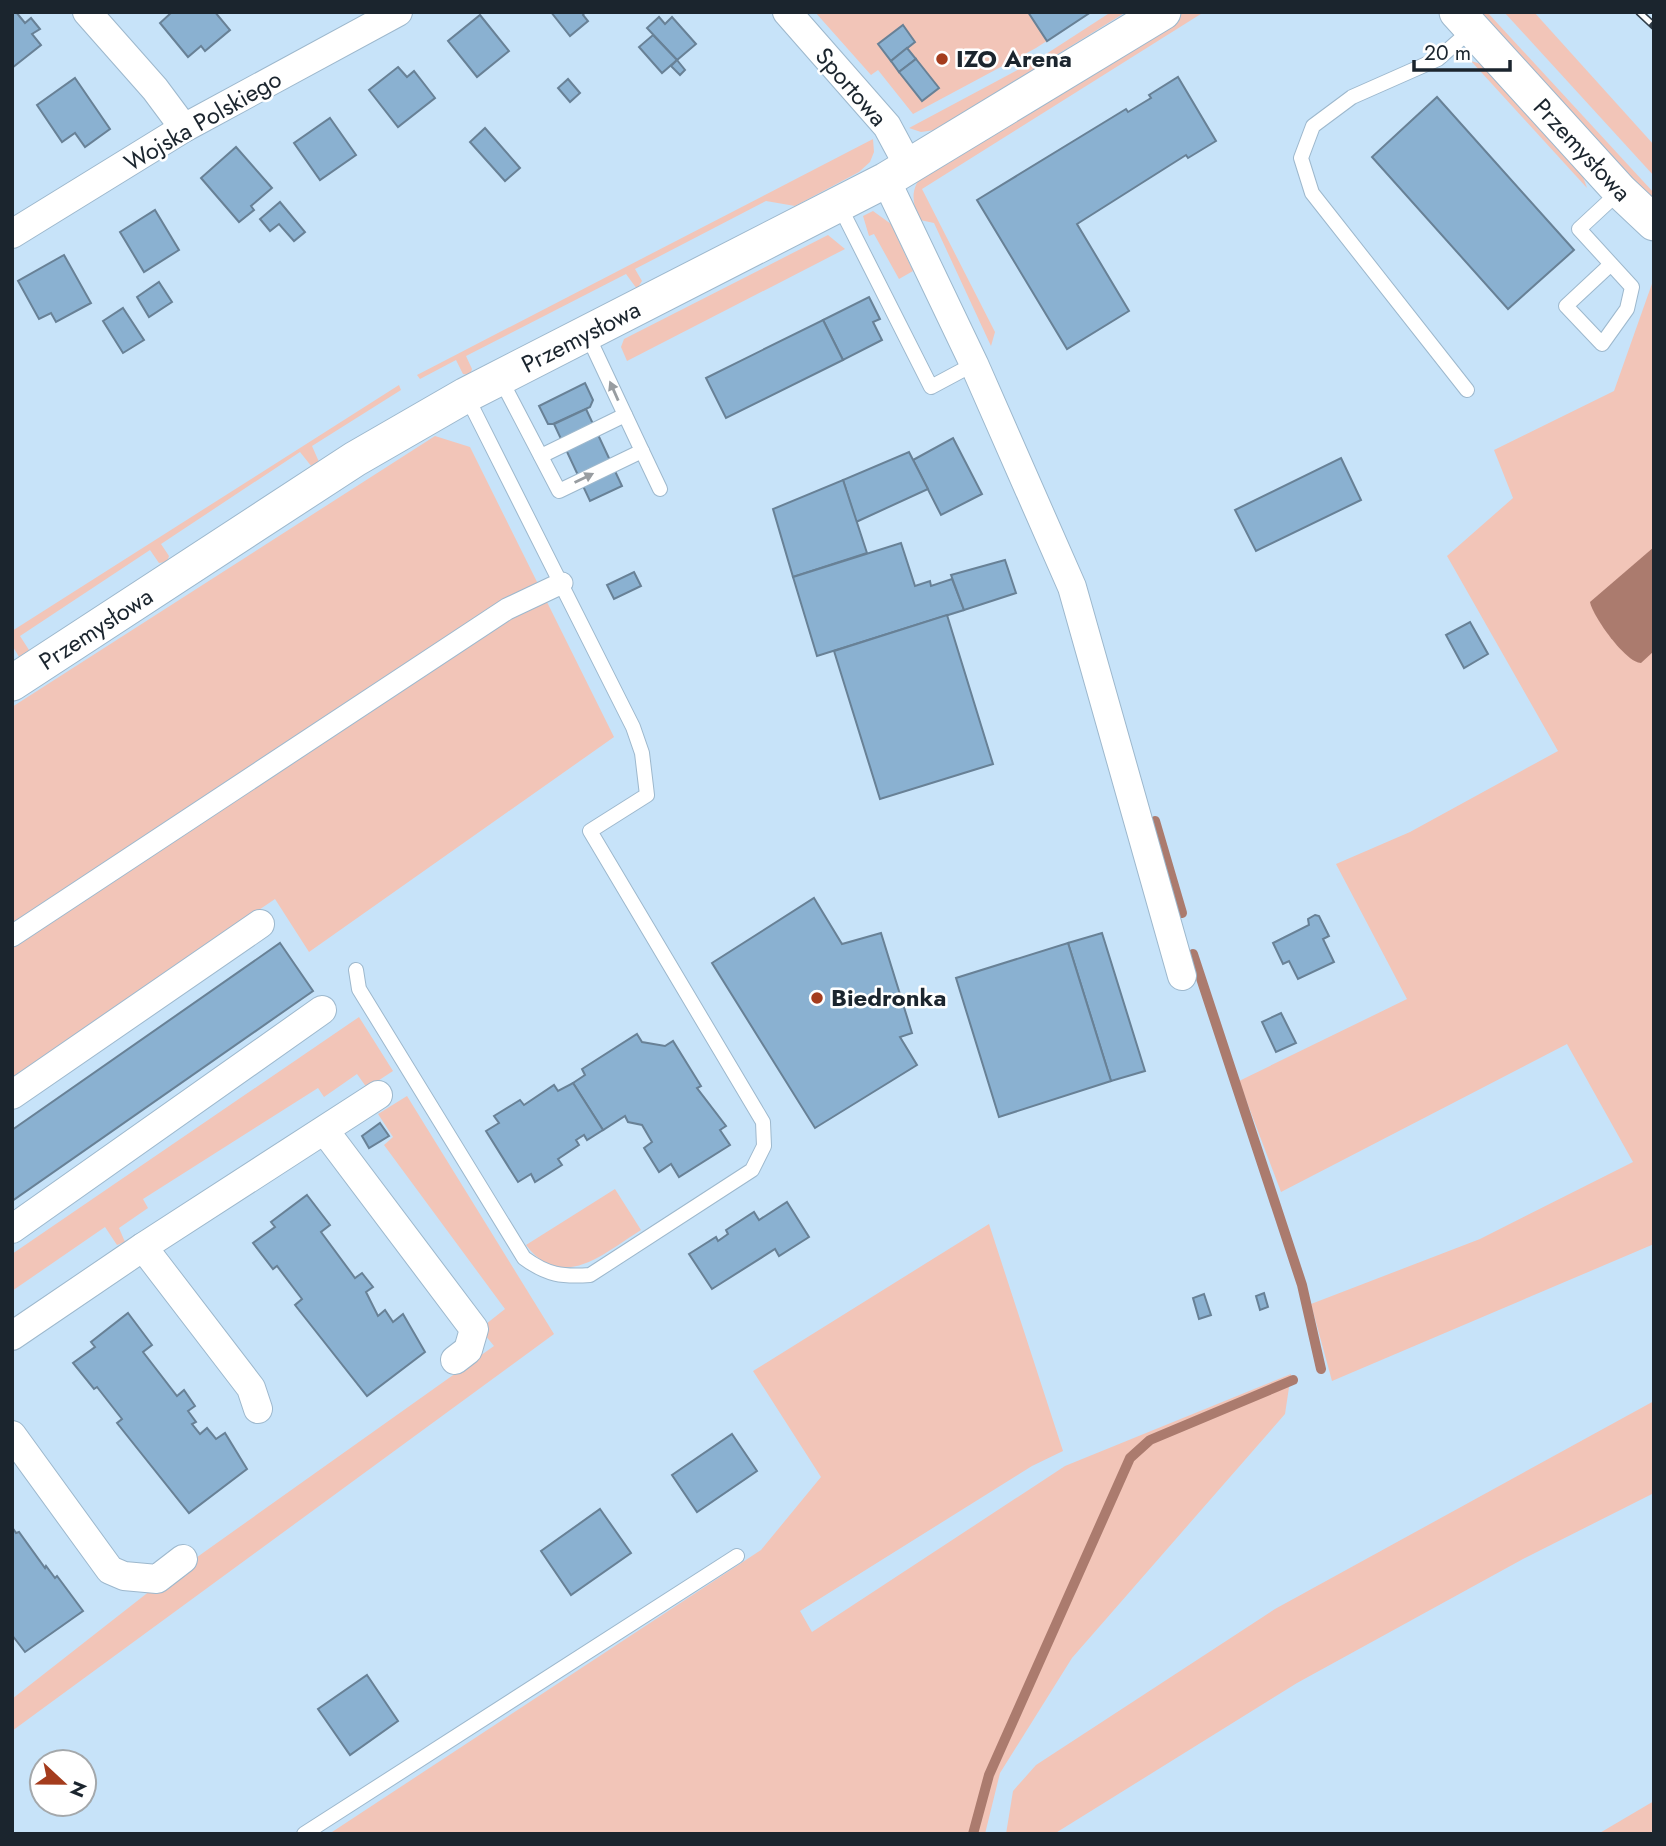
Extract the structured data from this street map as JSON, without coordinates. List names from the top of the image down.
{
  "streets": {
    "street": ["Sportowa", "Wojska Polskiego", "Przemysłowa"]
  },
  "crossings": [
    ["Sportowa", "Przemysłowa"]
  ],
  "places": ["IZO Arena", "Biedronka"],
  "scale_bar": "20 m",
  "north": "right"
}
